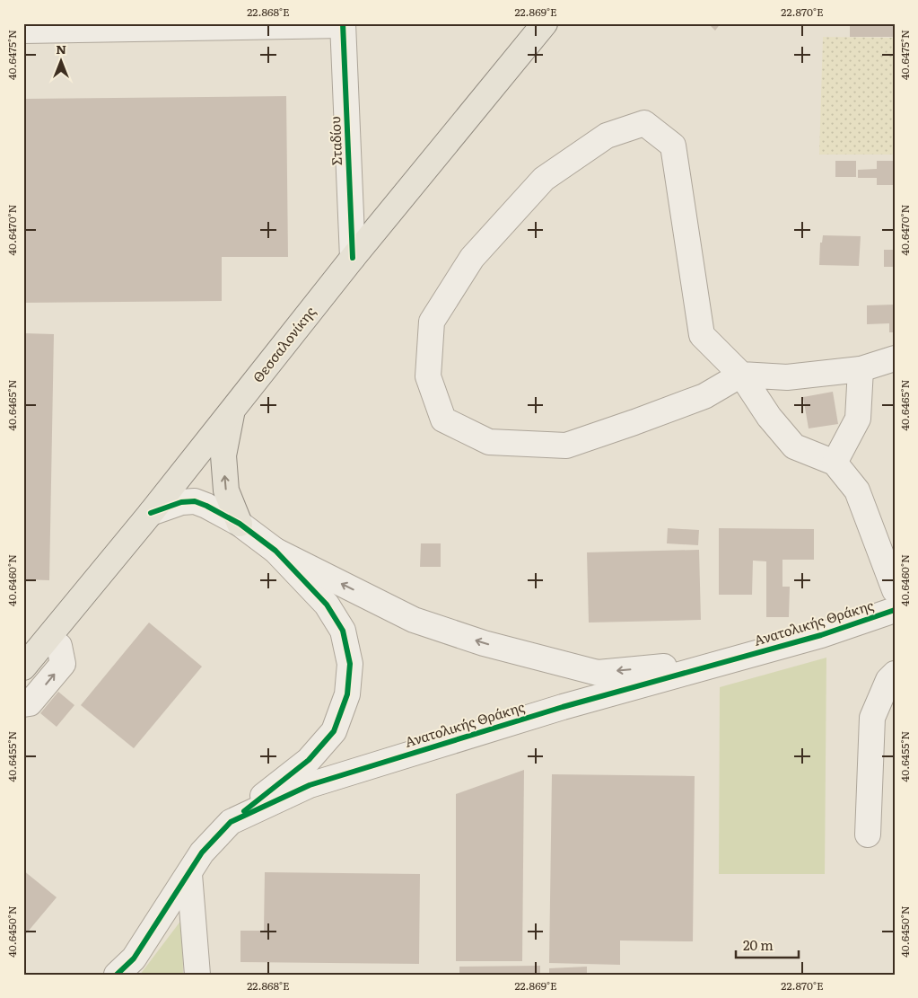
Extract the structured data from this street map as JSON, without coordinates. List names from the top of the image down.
{
  "streets": {
    "main road": ["Θεσσαλονίκης"],
    "street": ["Σταδίου", "Ανατολικής Θράκης"]
  },
  "crossings": [
    ["Σταδίου", "Θεσσαλονίκης"]
  ],
  "scale_bar": "20 m",
  "north": "top",
  "coordinates": [
    "22.868°E",
    "22.869°E",
    "22.870°E",
    "40.6475°N",
    "40.6470°N",
    "40.6465°N",
    "40.6460°N",
    "40.6455°N",
    "40.6450°N"
  ]
}
